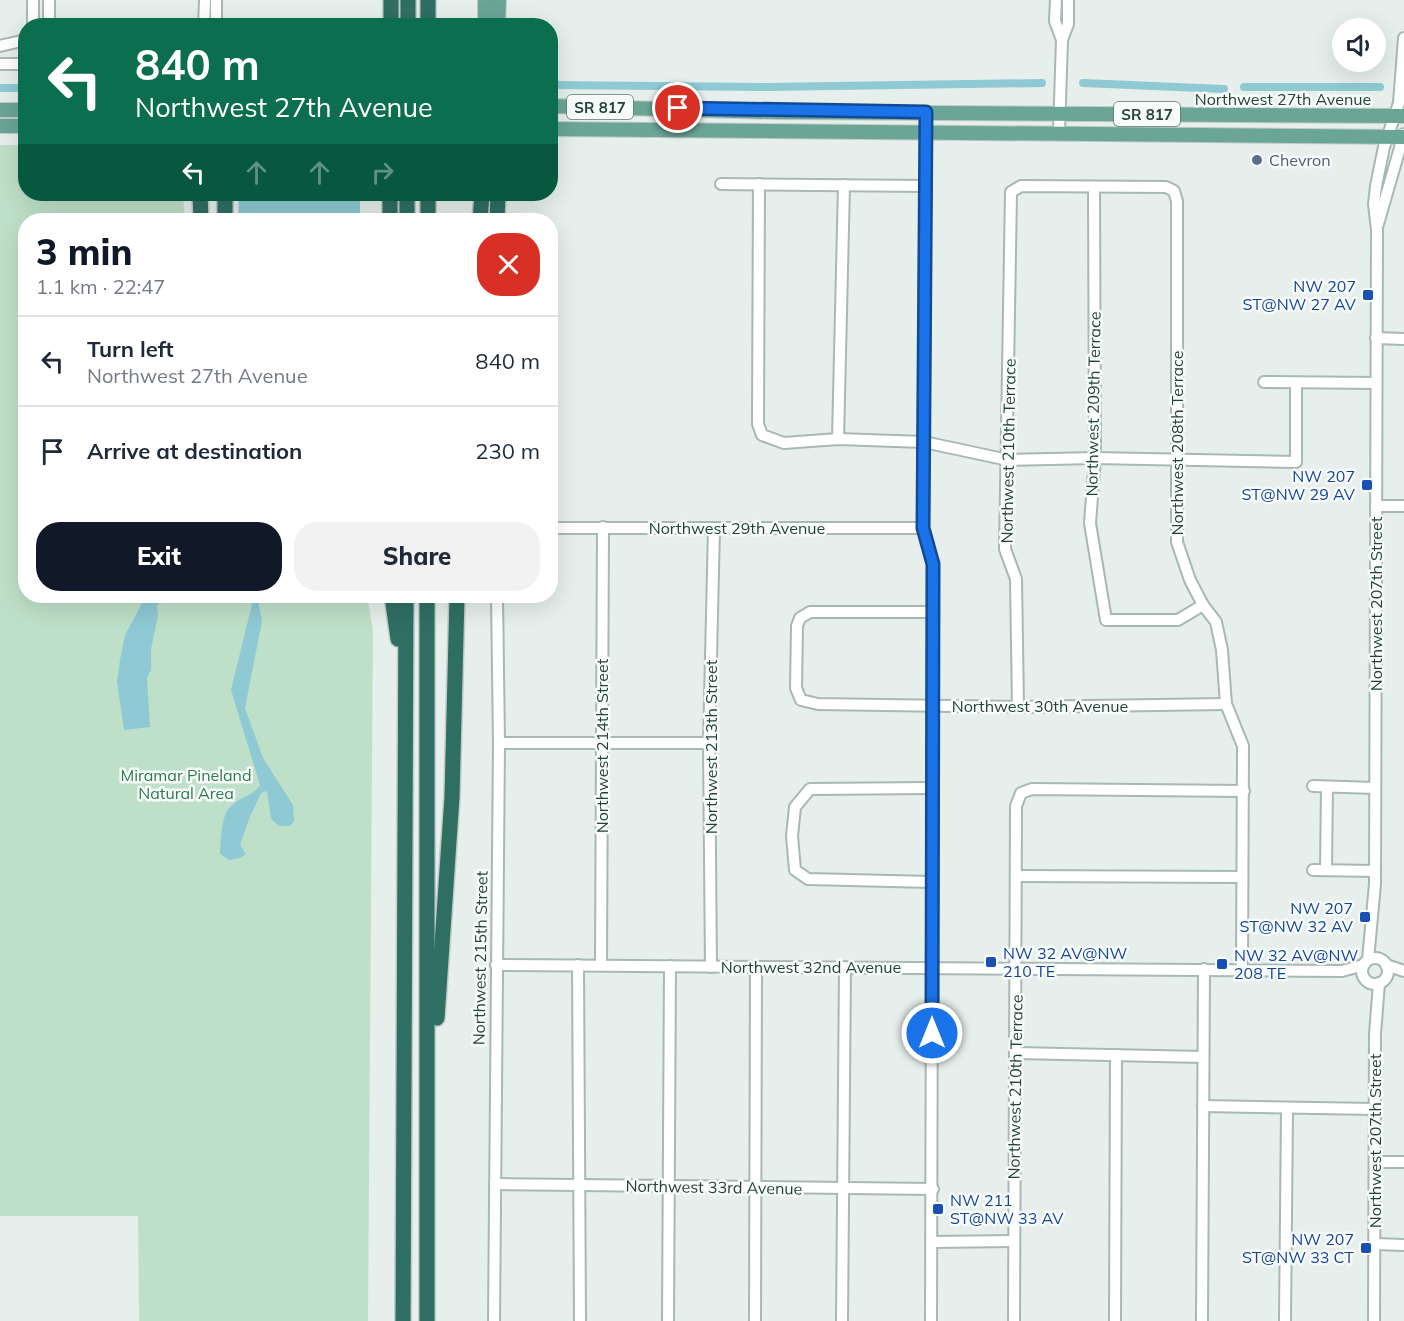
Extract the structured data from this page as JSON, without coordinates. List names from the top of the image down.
{
  "streets": {
    "main road": ["Northwest 27th Avenue", "SR 817"],
    "street": [
      "Northwest 209th Terrace",
      "Northwest 208th Terrace",
      "Northwest 210th Terrace",
      "Northwest 29th Avenue",
      "Northwest 207th Street",
      "Northwest 30th Avenue",
      "Northwest 214th Street",
      "Northwest 213th Street",
      "Northwest 215th Street",
      "Northwest 32nd Avenue",
      "Northwest 33rd Avenue"
    ]
  },
  "crossings": [
    ["Northwest 27th Avenue", "Northwest 207th Street"],
    ["SR 817", "Northwest 207th Street"],
    ["Northwest 209th Terrace", "Northwest 208th Terrace"],
    ["Northwest 209th Terrace", "Northwest 210th Terrace"],
    ["Northwest 208th Terrace", "Northwest 210th Terrace"],
    ["Northwest 208th Terrace", "Northwest 30th Avenue"],
    ["Northwest 208th Terrace", "Northwest 32nd Avenue"],
    ["Northwest 210th Terrace", "Northwest 30th Avenue"],
    ["Northwest 210th Terrace", "Northwest 32nd Avenue"],
    ["Northwest 29th Avenue", "Northwest 214th Street"],
    ["Northwest 29th Avenue", "Northwest 213th Street"],
    ["Northwest 207th Street", "Northwest 32nd Avenue"],
    ["Northwest 214th Street", "Northwest 32nd Avenue"],
    ["Northwest 213th Street", "Northwest 32nd Avenue"],
    ["Northwest 215th Street", "Northwest 32nd Avenue"],
    ["Northwest 215th Street", "Northwest 33rd Avenue"]
  ],
  "parks": ["Miramar Pineland Natural Area"],
  "places": {
    "other": ["Chevron"],
    "transit": [
      "NW 207 ST@NW 27 AV",
      "NW 207 ST@NW 29 AV",
      "NW 207 ST@NW 32 AV",
      "NW 32 AV@NW 210 TE",
      "NW 32 AV@NW 208 TE",
      "NW 211 ST@NW 33 AV",
      "NW 207 ST@NW 33 CT"
    ]
  },
  "page": {
    "turn": ["840 m", "Northwest 27th Avenue"],
    "heading": ["3 min", "1.1 km · 22:47"],
    "list": [
      {
        "name": "Turn left",
        "note": "Northwest 27th Avenue",
        "value": "840 m"
      },
      {
        "name": "Arrive at destination",
        "value": "230 m"
      }
    ],
    "buttons": ["Exit", "Share"]
  }
}
